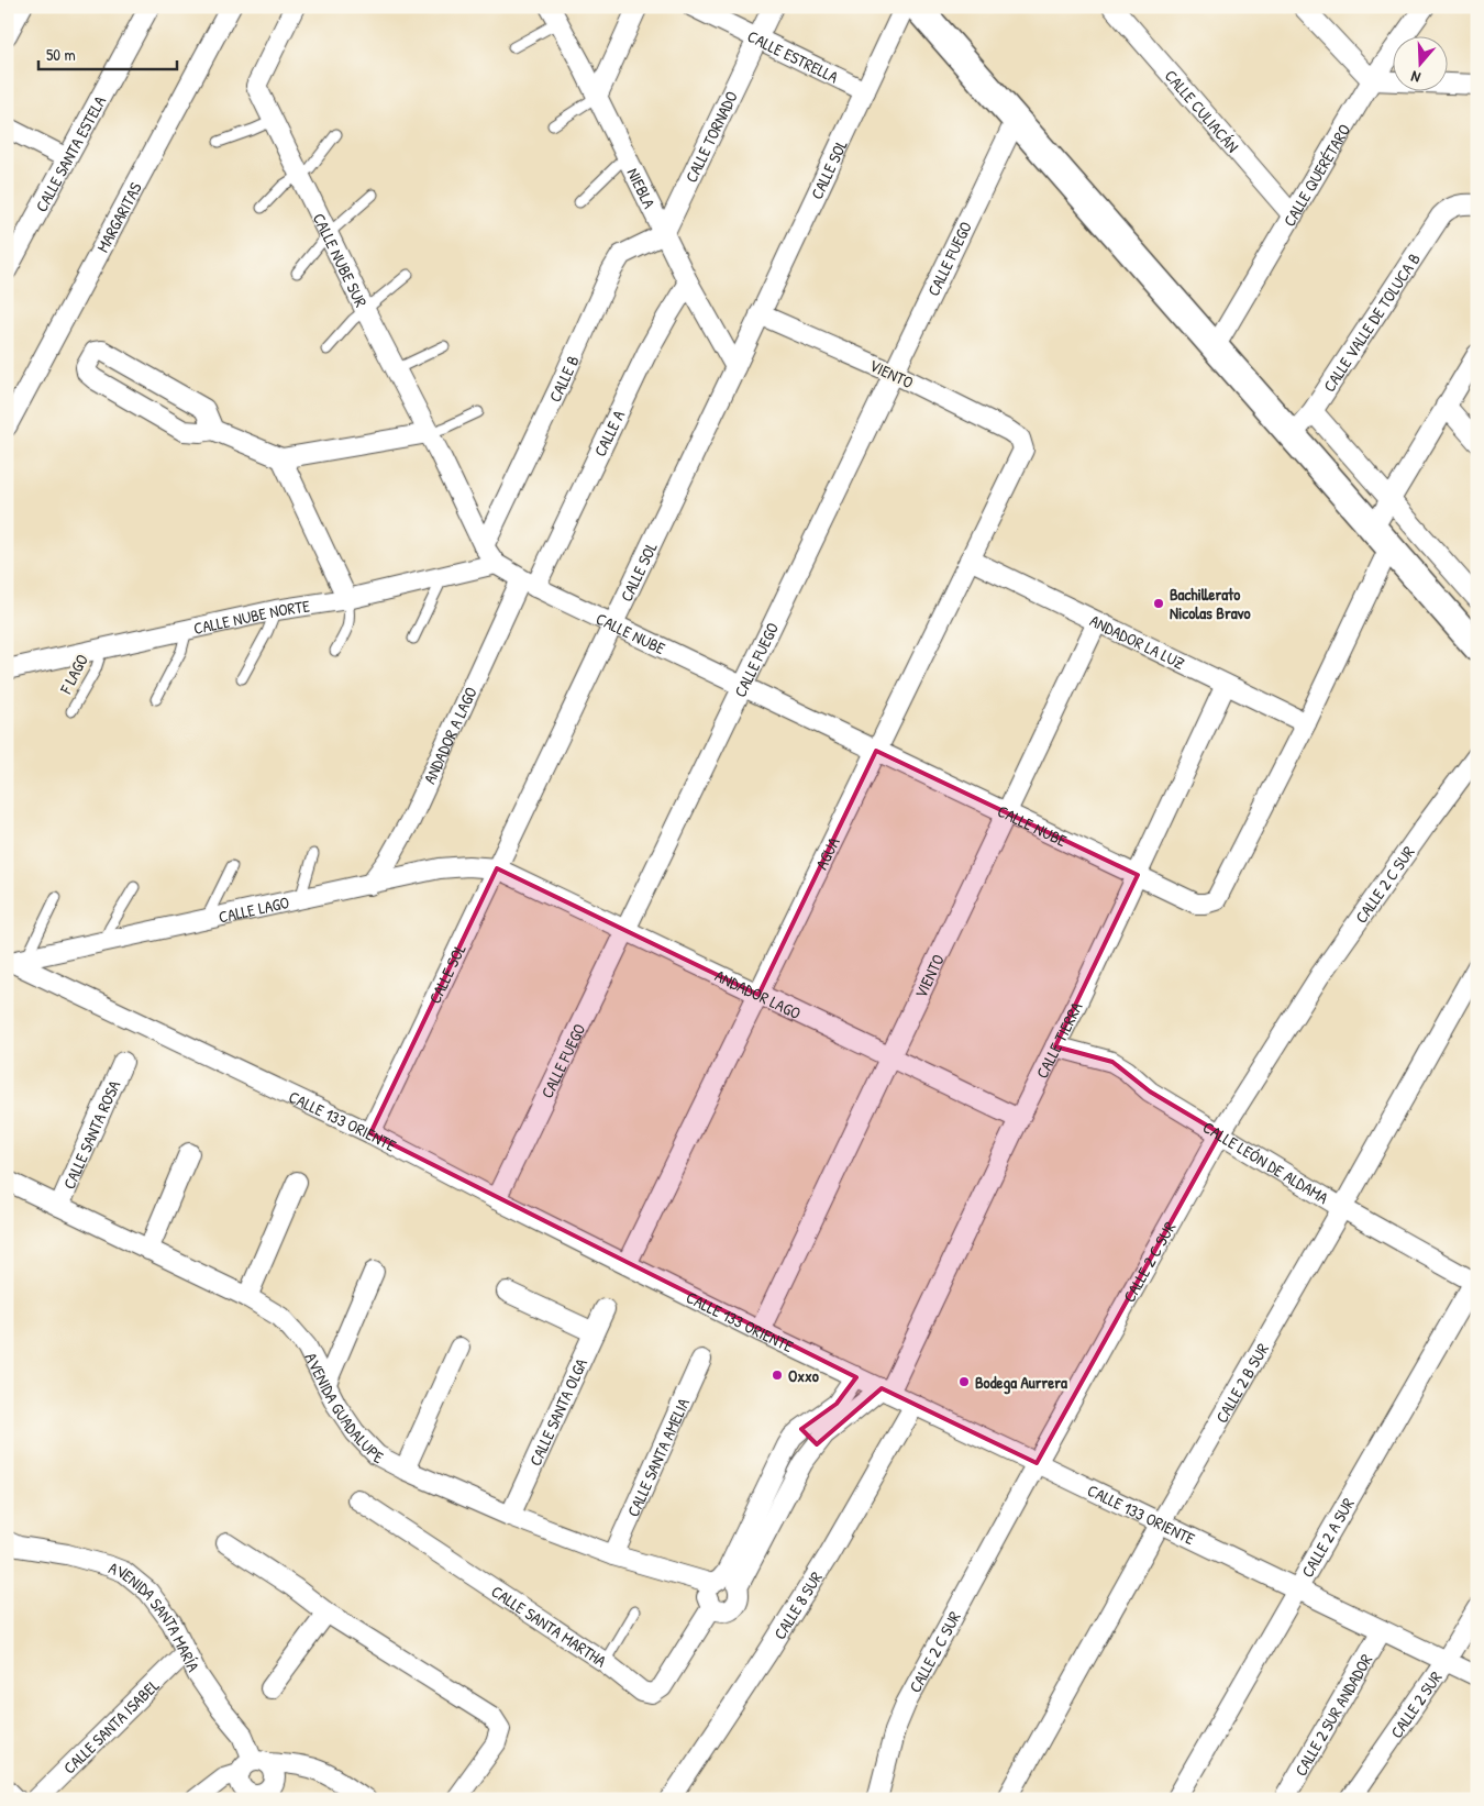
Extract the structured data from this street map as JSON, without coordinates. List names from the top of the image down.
{
  "streets": {
    "street": [
      "CALLE ESTRELLA",
      "CALLE CULIACÁN",
      "CALLE TORNADO",
      "CALLE SANTA ESTELA",
      "CALLE SOL",
      "CALLE QUERÉTARO",
      "NIEBLA",
      "MARGARITAS",
      "CALLE FUEGO",
      "CALLE NUBE SUR",
      "CALLE VALLE DE TOLUCA B",
      "VIENTO",
      "CALLE B",
      "CALLE A",
      "CALLE NUBE NORTE",
      "CALLE NUBE",
      "ANDADOR LA LUZ",
      "ANDADOR A LAGO",
      "AGUA",
      "CALLE 2 C SUR",
      "CALLE LAGO",
      "ANDADOR LAGO",
      "CALLE TIERRA",
      "CALLE 133 ORIENTE",
      "CALLE SANTA ROSA",
      "CALLE LEÓN DE ALDAMA",
      "CALLE 2 B SUR",
      "AVENIDA GUADALUPE",
      "CALLE SANTA OLGA",
      "CALLE SANTA AMELIA",
      "CALLE 2 A SUR",
      "CALLE 8 SUR",
      "AVENIDA SANTA MARÍA",
      "CALLE SANTA MARTHA",
      "CALLE 2 SUR",
      "CALLE 2 SUR ANDADOR",
      "CALLE SANTA ISABEL"
    ],
    "lane": ["F LAGO"]
  },
  "crossings": [
    ["CALLE ESTRELLA", "CALLE TORNADO"],
    ["CALLE ESTRELLA", "CALLE SOL"],
    ["CALLE CULIACÁN", "CALLE QUERÉTARO"],
    ["CALLE TORNADO", "NIEBLA"],
    ["CALLE TORNADO", "CALLE B"],
    ["CALLE SOL", "NIEBLA"],
    ["CALLE SOL", "VIENTO"],
    ["CALLE SOL", "CALLE NUBE"],
    ["CALLE SOL", "CALLE LAGO"],
    ["CALLE SOL", "ANDADOR LAGO"],
    ["CALLE SOL", "CALLE 133 ORIENTE"],
    ["NIEBLA", "CALLE B"],
    ["NIEBLA", "CALLE A"],
    ["CALLE FUEGO", "VIENTO"],
    ["CALLE FUEGO", "CALLE NUBE"],
    ["CALLE FUEGO", "ANDADOR LAGO"],
    ["CALLE FUEGO", "CALLE 133 ORIENTE"],
    ["CALLE NUBE SUR", "CALLE B"],
    ["CALLE NUBE SUR", "CALLE NUBE NORTE"],
    ["CALLE NUBE SUR", "CALLE NUBE"],
    ["VIENTO", "CALLE NUBE"],
    ["VIENTO", "ANDADOR LA LUZ"],
    ["VIENTO", "AGUA"],
    ["VIENTO", "ANDADOR LAGO"],
    ["VIENTO", "CALLE 133 ORIENTE"],
    ["CALLE A", "CALLE NUBE"],
    ["CALLE A", "ANDADOR A LAGO"],
    ["CALLE NUBE NORTE", "CALLE NUBE"],
    ["CALLE NUBE NORTE", "F LAGO"],
    ["CALLE NUBE", "ANDADOR LA LUZ"],
    ["CALLE NUBE", "ANDADOR A LAGO"],
    ["CALLE NUBE", "AGUA"],
    ["CALLE NUBE", "CALLE TIERRA"],
    ["ANDADOR LA LUZ", "AGUA"],
    ["ANDADOR LA LUZ", "CALLE TIERRA"],
    ["ANDADOR A LAGO", "CALLE LAGO"],
    ["AGUA", "ANDADOR LAGO"],
    ["AGUA", "CALLE 133 ORIENTE"],
    ["CALLE 2 C SUR", "CALLE 133 ORIENTE"],
    ["CALLE 2 C SUR", "CALLE LEÓN DE ALDAMA"],
    ["CALLE LAGO", "ANDADOR LAGO"],
    ["CALLE LAGO", "CALLE 133 ORIENTE"],
    ["ANDADOR LAGO", "CALLE TIERRA"],
    ["CALLE TIERRA", "CALLE 133 ORIENTE"],
    ["CALLE TIERRA", "CALLE LEÓN DE ALDAMA"],
    ["CALLE 133 ORIENTE", "CALLE 2 B SUR"],
    ["CALLE 133 ORIENTE", "CALLE 2 A SUR"],
    ["CALLE 133 ORIENTE", "CALLE 8 SUR"],
    ["CALLE 133 ORIENTE", "CALLE 2 SUR"],
    ["CALLE 133 ORIENTE", "CALLE 2 SUR ANDADOR"],
    ["CALLE SANTA ROSA", "AVENIDA GUADALUPE"],
    ["CALLE LEÓN DE ALDAMA", "CALLE 2 B SUR"],
    ["CALLE LEÓN DE ALDAMA", "CALLE 2 A SUR"],
    ["AVENIDA GUADALUPE", "CALLE SANTA OLGA"],
    ["AVENIDA GUADALUPE", "CALLE SANTA AMELIA"],
    ["AVENIDA GUADALUPE", "CALLE SANTA MARTHA"],
    ["AVENIDA SANTA MARÍA", "CALLE SANTA ISABEL"]
  ],
  "places": ["Bachillerato Nicolas Bravo", "Oxxo", "Bodega Aurrera"],
  "scale_bar": "50 m",
  "north": "bottom"
}
